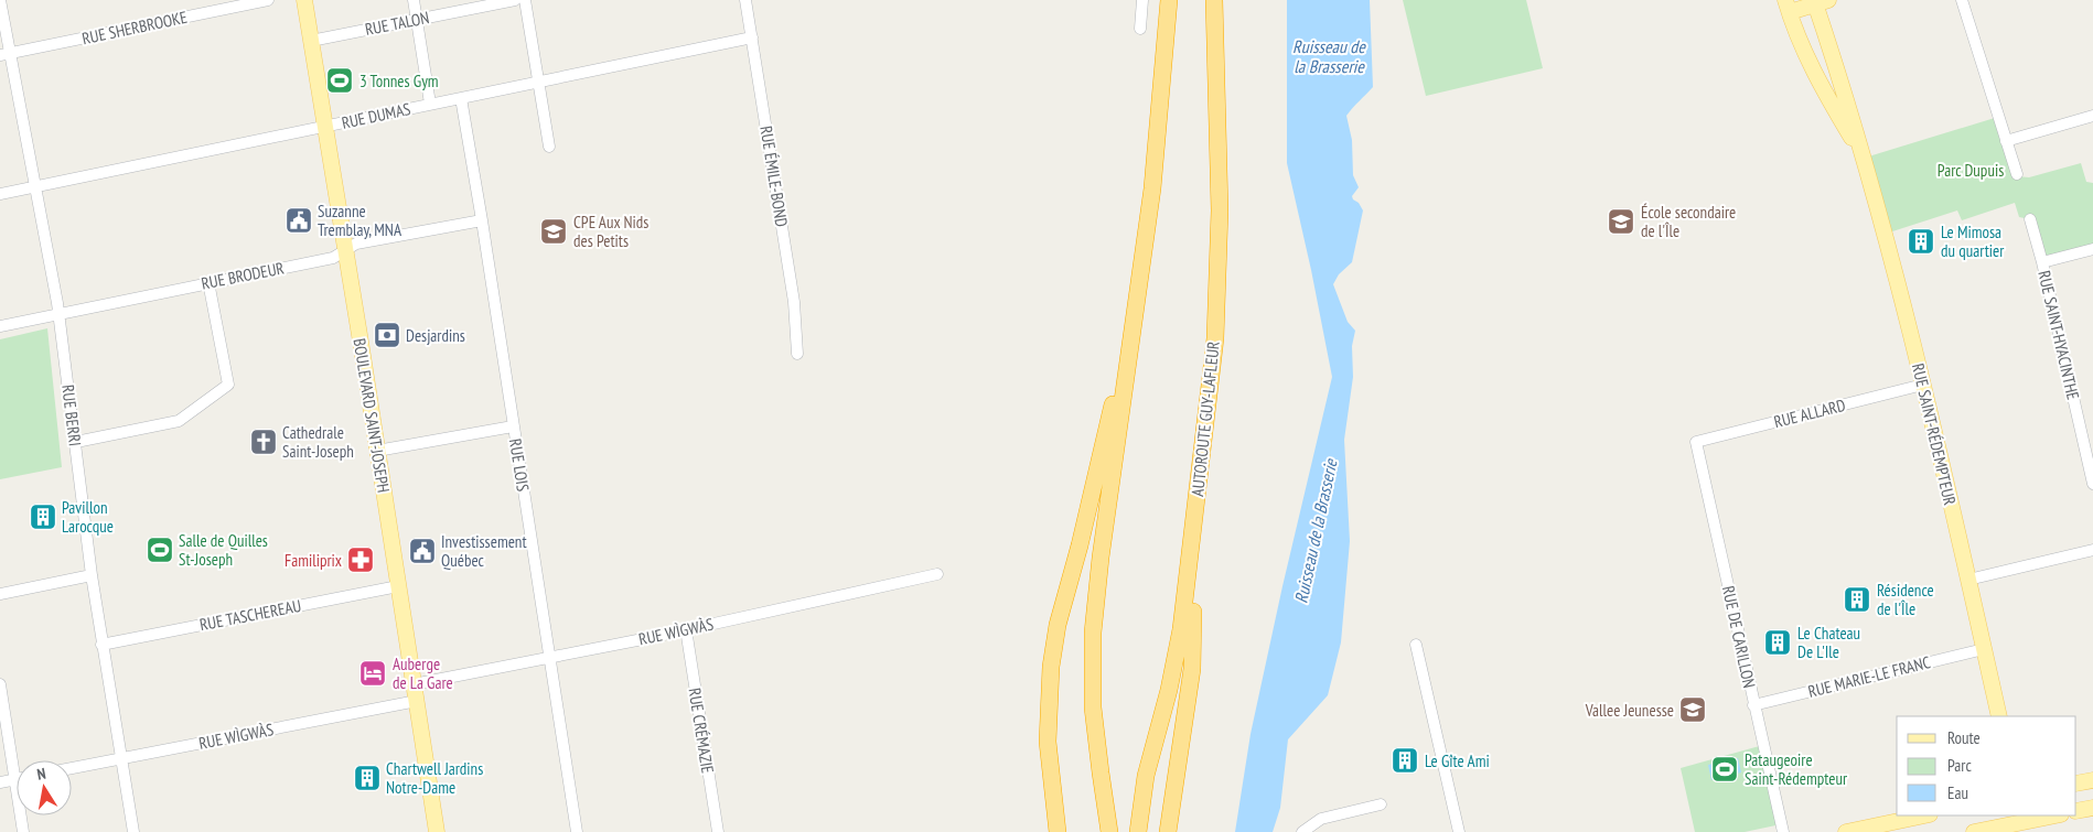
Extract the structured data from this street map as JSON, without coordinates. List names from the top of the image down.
{
  "streets": {
    "highway": ["AUTOROUTE GUY-LAFLEUR"],
    "main road": ["BOULEVARD SAINT-JOSEPH", "RUE SAINT-RÉDEMPTEUR"],
    "street": [
      "RUE TALON",
      "RUE SHERBROOKE",
      "RUE DUMAS",
      "RUE ÉMILE-BOND",
      "RUE BRODEUR",
      "RUE SAINT-HYACINTHE",
      "RUE ALLARD",
      "RUE BERRI",
      "RUE LOIS",
      "RUE TASCHEREAU",
      "RUE WÌGWÀS",
      "RUE DE CARILLON",
      "RUE MARIE-LE FRANC",
      "RUE CRÉMAZIE"
    ]
  },
  "crossings": [
    ["RUE TALON", "BOULEVARD SAINT-JOSEPH"],
    ["RUE SHERBROOKE", "RUE BERRI"],
    ["RUE DUMAS", "RUE ÉMILE-BOND"],
    ["RUE DUMAS", "RUE BERRI"],
    ["RUE DUMAS", "BOULEVARD SAINT-JOSEPH"],
    ["RUE DUMAS", "RUE LOIS"],
    ["RUE BRODEUR", "RUE BERRI"],
    ["RUE BRODEUR", "BOULEVARD SAINT-JOSEPH"],
    ["RUE BRODEUR", "RUE LOIS"],
    ["RUE ALLARD", "RUE SAINT-RÉDEMPTEUR"],
    ["RUE ALLARD", "RUE DE CARILLON"],
    ["RUE BERRI", "RUE TASCHEREAU"],
    ["RUE BERRI", "RUE WÌGWÀS"],
    ["BOULEVARD SAINT-JOSEPH", "RUE TASCHEREAU"],
    ["BOULEVARD SAINT-JOSEPH", "RUE WÌGWÀS"],
    ["RUE SAINT-RÉDEMPTEUR", "RUE MARIE-LE FRANC"],
    ["RUE LOIS", "RUE WÌGWÀS"],
    ["RUE WÌGWÀS", "RUE CRÉMAZIE"],
    ["RUE DE CARILLON", "RUE MARIE-LE FRANC"]
  ],
  "water": ["Ruisseau de la Brasserie"],
  "parks": ["Parc Dupuis"],
  "places": {
    "sports": ["3 Tonnes Gym", "Salle de Quilles St-Joseph", "Pataugeoire Saint-Rédempteur"],
    "public building": ["Suzanne Tremblay, MNA", "Investissement Québec"],
    "school or university": ["École secondaire de l'Île", "CPE Aux Nids des Petits", "Vallee Jeunesse"],
    "building": [
      "Le Mimosa du quartier",
      "Pavillon Larocque",
      "Résidence de l'Île",
      "Le Chateau De L'Ile",
      "Le Gîte Ami",
      "Chartwell Jardins Notre-Dame"
    ],
    "bank": ["Desjardins"],
    "church": ["Cathedrale Saint-Joseph"],
    "pharmacy": ["Familiprix"],
    "hotel": ["Auberge de La Gare"]
  },
  "legend": ["Route", "Parc", "Eau"],
  "north": "top"
}
